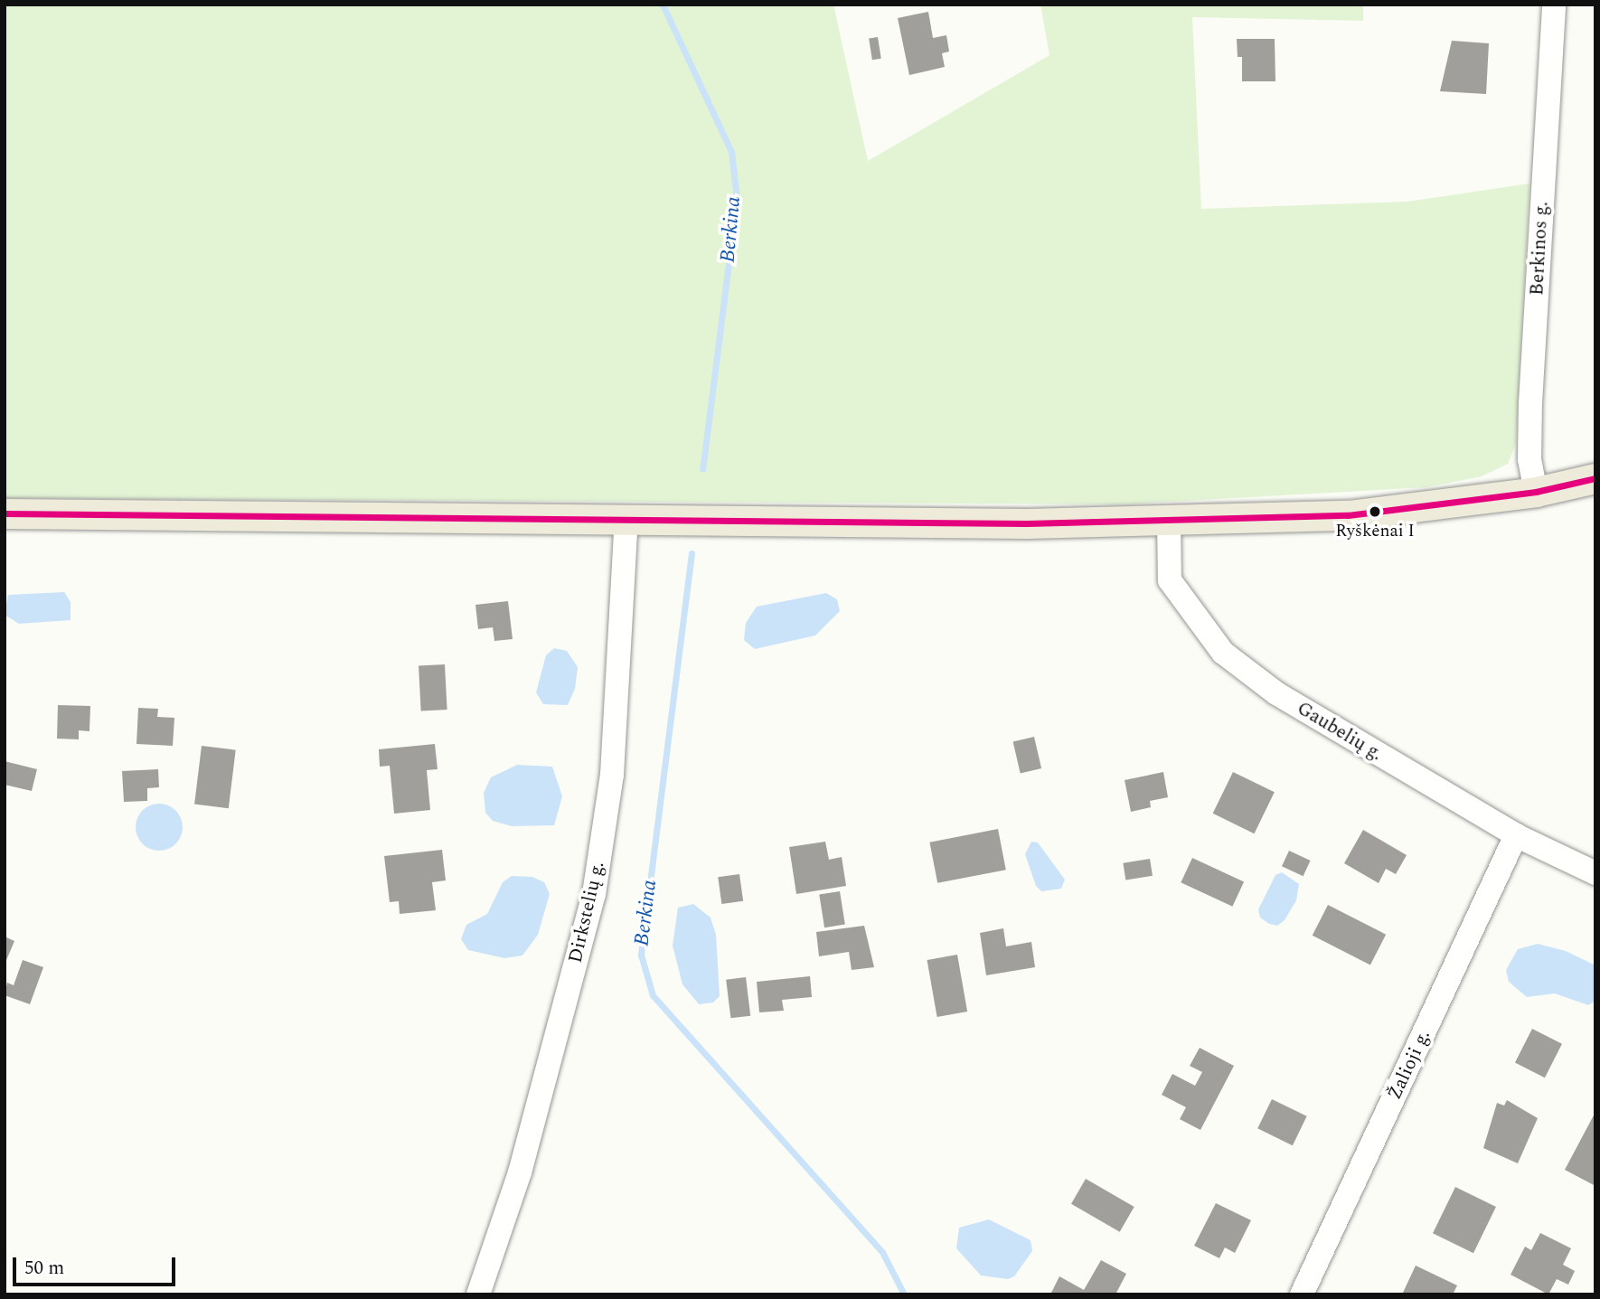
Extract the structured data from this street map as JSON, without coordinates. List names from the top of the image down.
{
  "streets": {
    "street": [
      "Berkinos g.",
      "Gaubelių g.",
      "Dirkstelių g.",
      "Žalioji g."
    ]
  },
  "crossings": [
    ["Gaubelių g.", "Žalioji g."]
  ],
  "water": ["Berkina"],
  "places": ["Ryškėnai I"],
  "scale_bar": "50 m"
}
